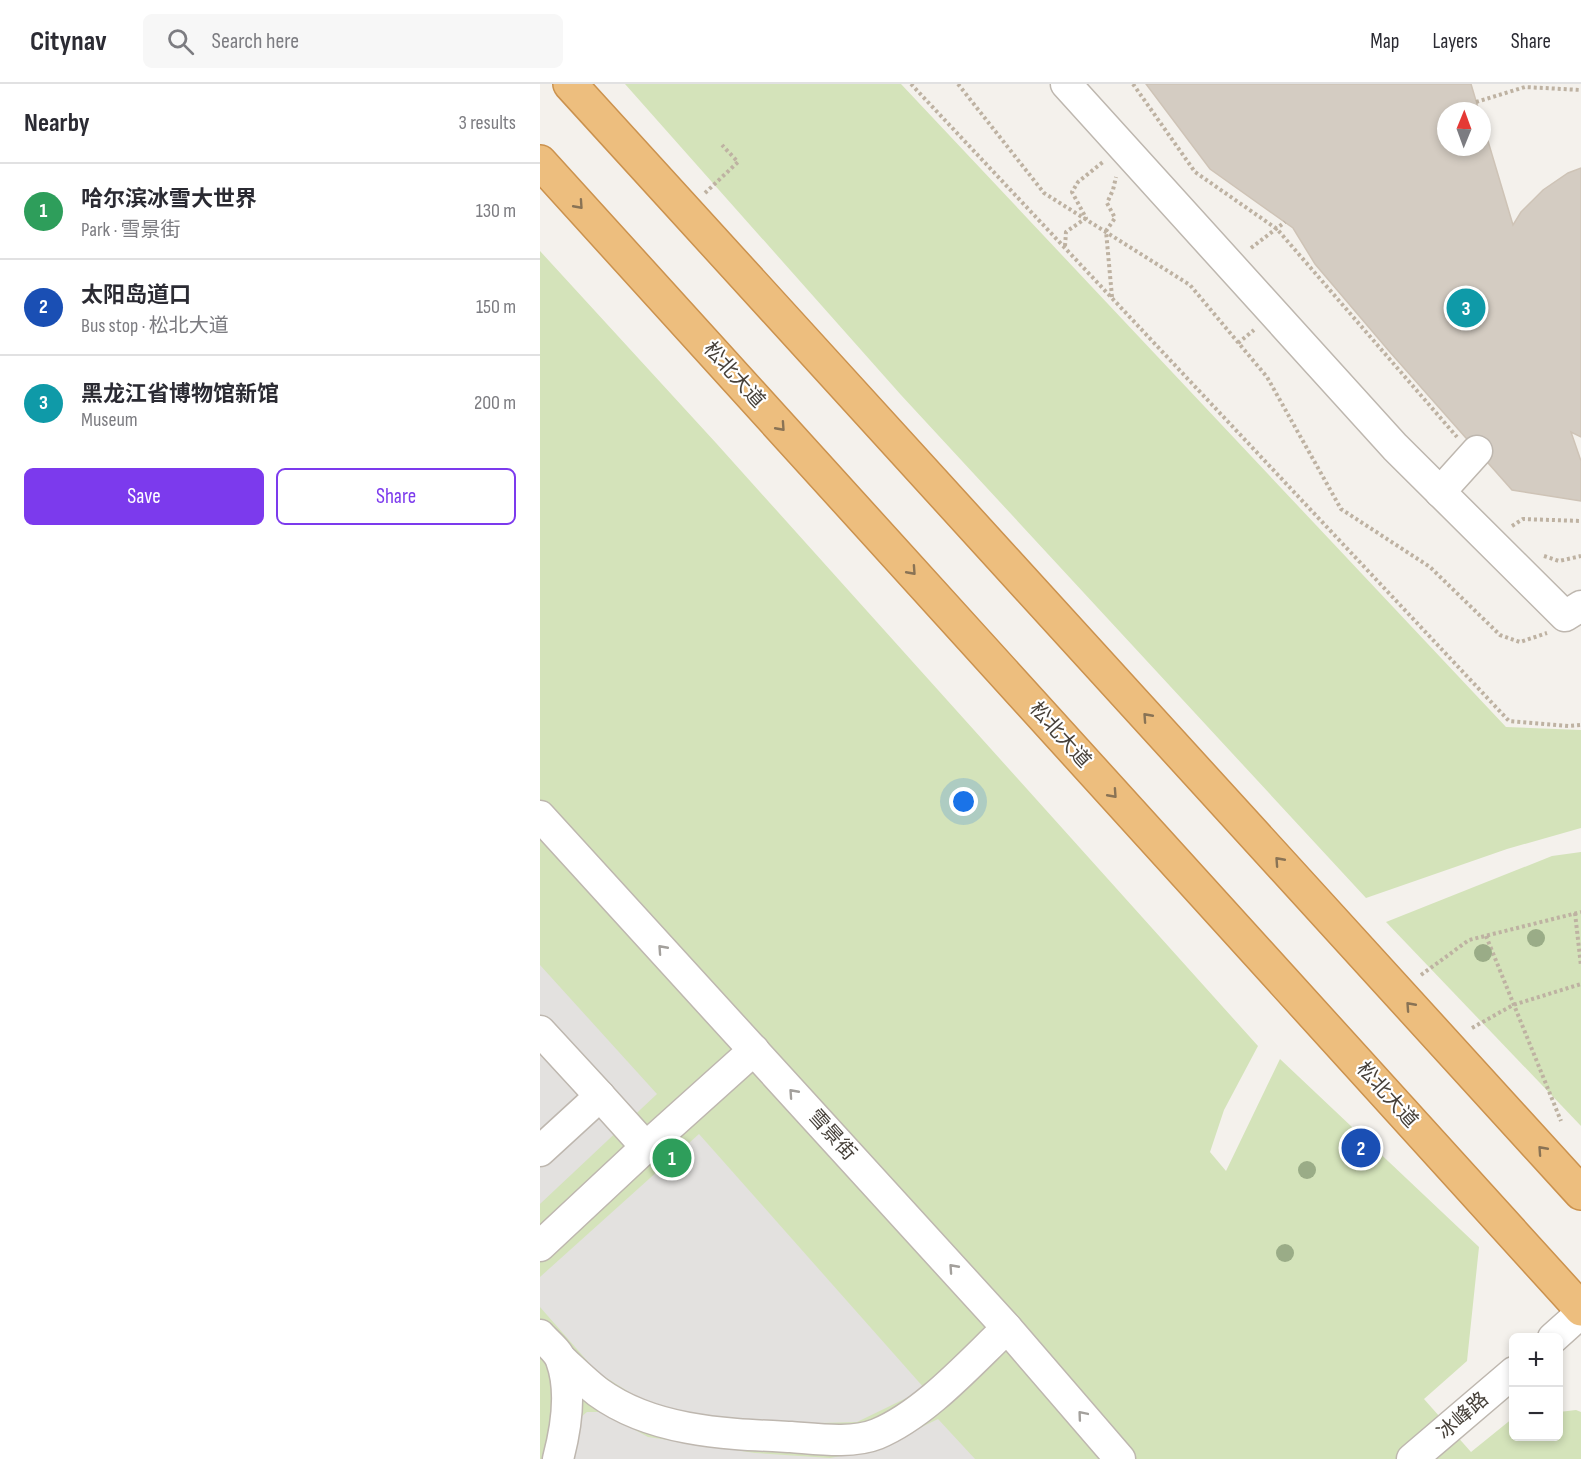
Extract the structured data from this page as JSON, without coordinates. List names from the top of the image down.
{
  "streets": {
    "highway": ["松北大道"],
    "street": ["雪景街", "冰峰路"]
  },
  "one_way": ["雪景街"],
  "north": "top",
  "page": {
    "header": "Citynav",
    "search": "Search here",
    "nav": ["Map", "Layers", "Share"],
    "heading": ["Nearby", "3 results"],
    "list": [
      {
        "mark": "1",
        "name": "哈尔滨冰雪大世界",
        "note": "Park · 雪景街",
        "value": "130 m"
      },
      {
        "mark": "2",
        "name": "太阳岛道口",
        "note": "Bus stop · 松北大道",
        "value": "150 m"
      },
      {
        "mark": "3",
        "name": "黑龙江省博物馆新馆",
        "note": "Museum",
        "value": "200 m"
      }
    ],
    "pins": ["3", "2", "1"],
    "buttons": ["Save", "Share"],
    "map_buttons": ["+", "−"]
  }
}
